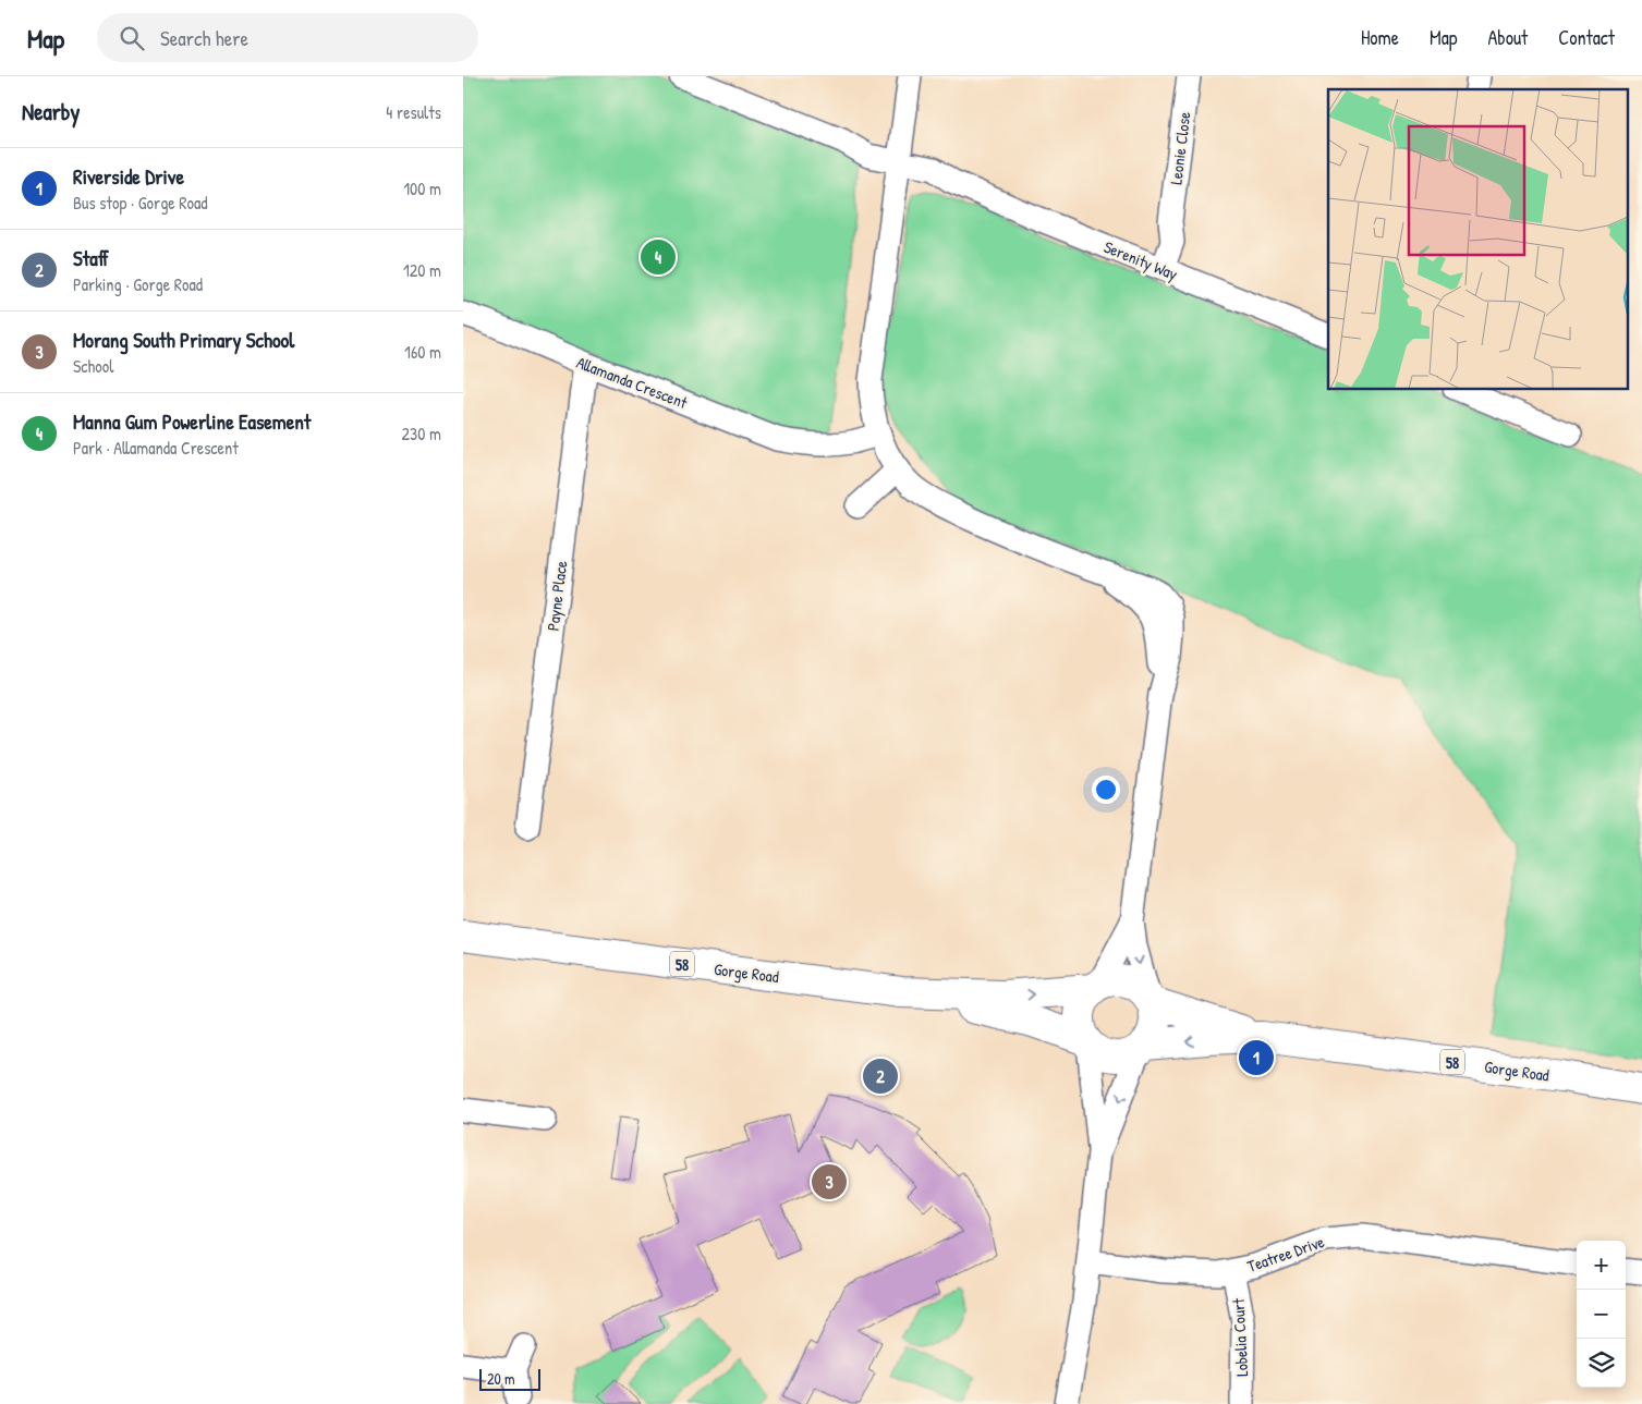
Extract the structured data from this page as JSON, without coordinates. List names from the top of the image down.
{
  "streets": {
    "main road": ["58", "Gorge Road"],
    "street": [
      "Leonie Close",
      "Serenity Way",
      "Allamanda Crescent",
      "Payne Place",
      "Teatree Drive",
      "Lobelia Court"
    ]
  },
  "crossings": [
    ["Leonie Close", "Serenity Way"],
    ["Allamanda Crescent", "Payne Place"],
    ["58", "Gorge Road"],
    ["Teatree Drive", "Lobelia Court"]
  ],
  "scale_bar": "20 m",
  "page": {
    "header": "Map",
    "search": "Search here",
    "nav": [
      "Home",
      "Map",
      "About",
      "Contact"
    ],
    "heading": ["Nearby", "4 results"],
    "list": [
      {
        "mark": "1",
        "name": "Riverside Drive",
        "note": "Bus stop · Gorge Road",
        "value": "100 m"
      },
      {
        "mark": "2",
        "name": "Staff",
        "note": "Parking · Gorge Road",
        "value": "120 m"
      },
      {
        "mark": "3",
        "name": "Morang South Primary School",
        "note": "School",
        "value": "160 m"
      },
      {
        "mark": "4",
        "name": "Manna Gum Powerline Easement",
        "note": "Park · Allamanda Crescent",
        "value": "230 m"
      }
    ],
    "pins": [
      "4",
      "1",
      "2",
      "3"
    ],
    "map_buttons": ["+", "−"],
    "scale": "20 m"
  }
}
